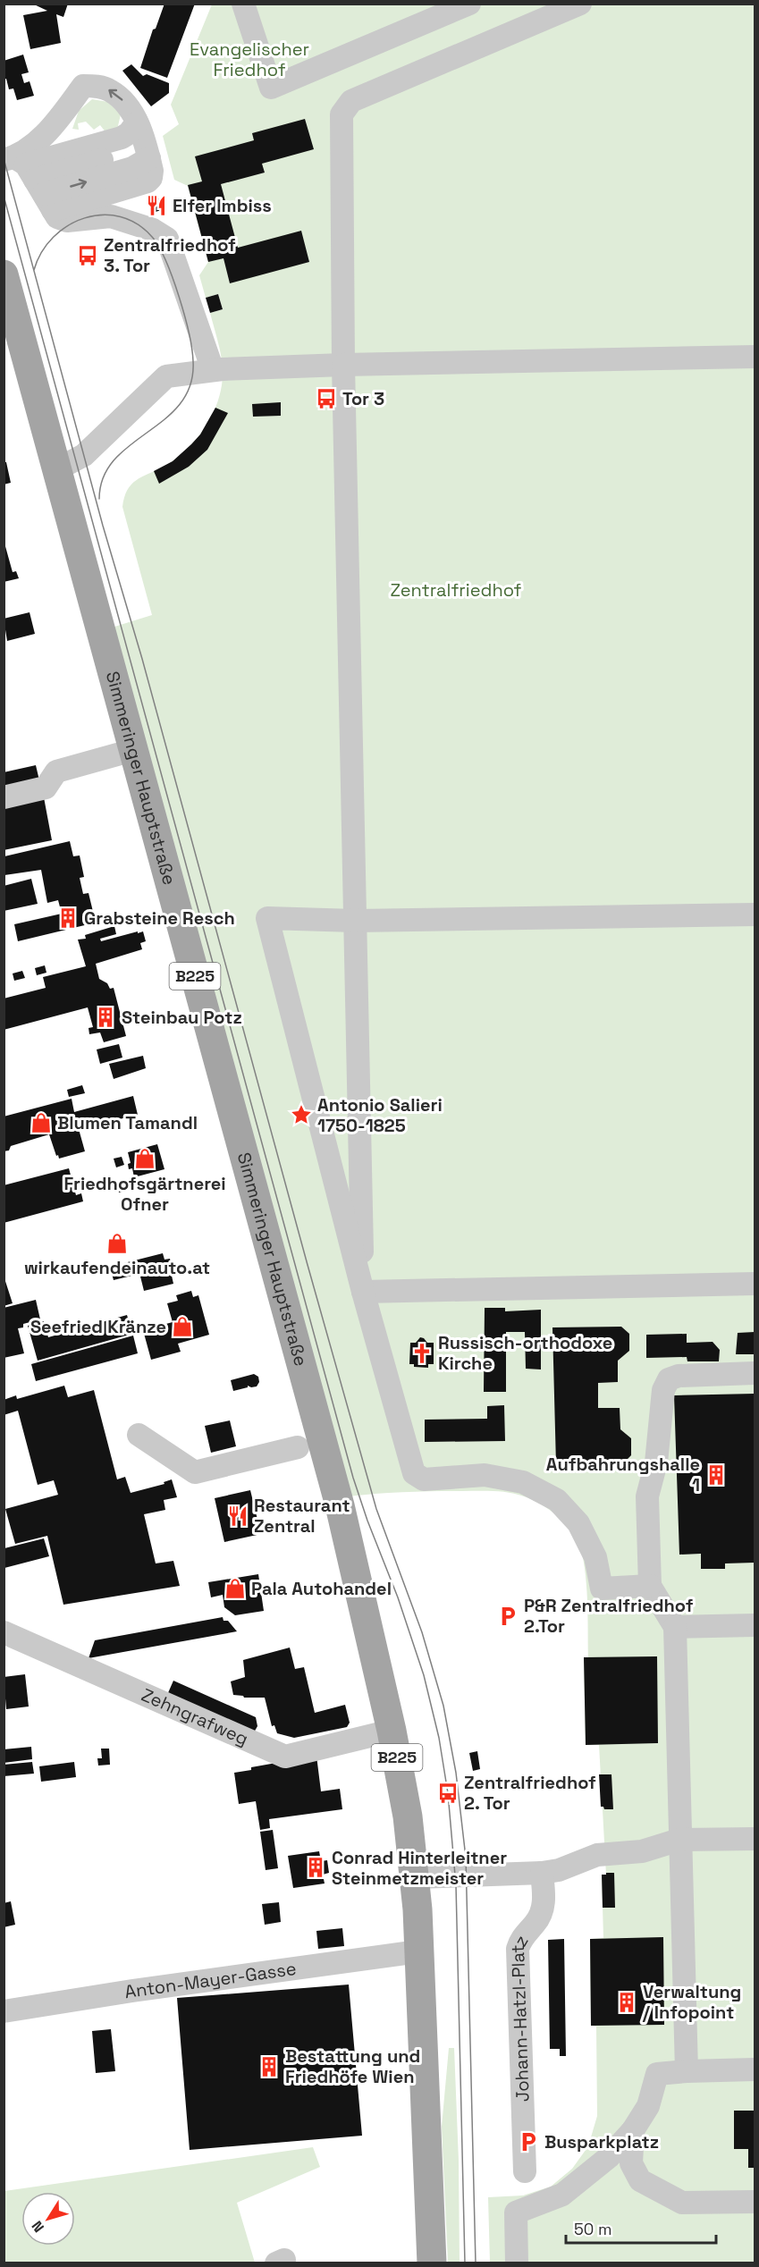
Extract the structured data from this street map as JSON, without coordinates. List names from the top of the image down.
{
  "streets": {
    "main road": ["Simmeringer Hauptstraße", "B225"],
    "street": ["Zehngrafweg", "Anton-Mayer-Gasse", "Johann-Hatzl-Platz"]
  },
  "crossings": [
    ["Simmeringer Hauptstraße", "Zehngrafweg"],
    ["Simmeringer Hauptstraße", "Anton-Mayer-Gasse"]
  ],
  "parks": ["Evangelischer Friedhof", "Zentralfriedhof"],
  "places": {
    "restaurant": ["Elfer Imbiss", "Restaurant Zentral"],
    "bus stop": ["Zentralfriedhof 3. Tor", "Tor 3", "Zentralfriedhof 2. Tor"],
    "building": [
      "Grabsteine Resch",
      "Steinbau Potz",
      "Aufbahrungshalle 1",
      "Conrad Hinterleitner Steinmetzmeister",
      "Verwaltung / Infopoint",
      "Bestattung und Friedhöfe Wien"
    ],
    "place": ["Antonio Salieri 1750-1825"],
    "shop": [
      "Blumen Tamandl",
      "Friedhofsgärtnerei Ofner",
      "wirkaufendeinauto.at",
      "Seefried Kränze",
      "Pala Autohandel"
    ],
    "church": ["Russisch-orthodoxe Kirche"],
    "parking": ["P&R Zentralfriedhof 2.Tor", "Busparkplatz"]
  },
  "scale_bar": "50 m",
  "north": "bottom left"
}
